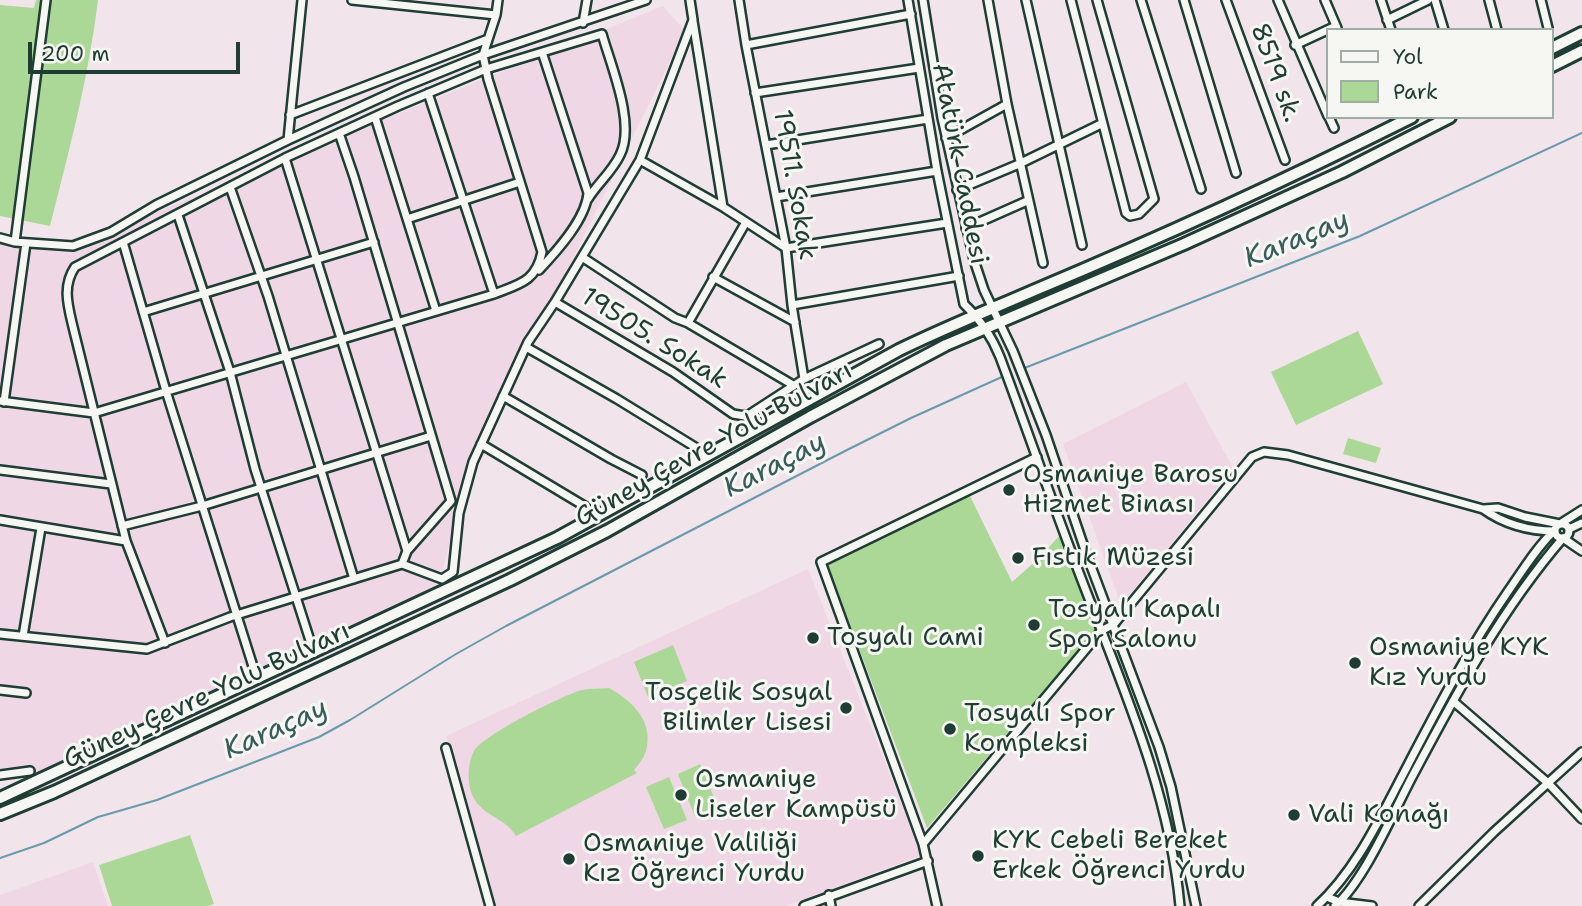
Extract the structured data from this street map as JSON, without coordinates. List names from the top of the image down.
{
  "streets": {
    "highway": ["Güney Çevre Yolu Bulvarı"],
    "street": [
      "8519 sk.",
      "Atatürk Caddesi",
      "19511. Sokak",
      "19505. Sokak"
    ]
  },
  "crossings": [
    ["Atatürk Caddesi", "Güney Çevre Yolu Bulvarı"],
    ["19511. Sokak", "19505. Sokak"]
  ],
  "water": ["Karaçay"],
  "places": [
    "Osmaniye Barosu Hizmet Binası",
    "Fıstık Müzesi",
    "Tosyalı Kapalı Spor Salonu",
    "Tosyalı Cami",
    "Osmaniye KYK Kız Yurdu",
    "Tosçelik Sosyal Bilimler Lisesi",
    "Tosyalı Spor Kompleksi",
    "Osmaniye Liseler Kampüsü",
    "Vali Konağı",
    "KYK Cebeli Bereket Erkek Öğrenci Yurdu",
    "Osmaniye Valiliği Kız Öğrenci Yurdu"
  ],
  "legend": ["Yol", "Park"],
  "scale_bar": "200 m"
}
